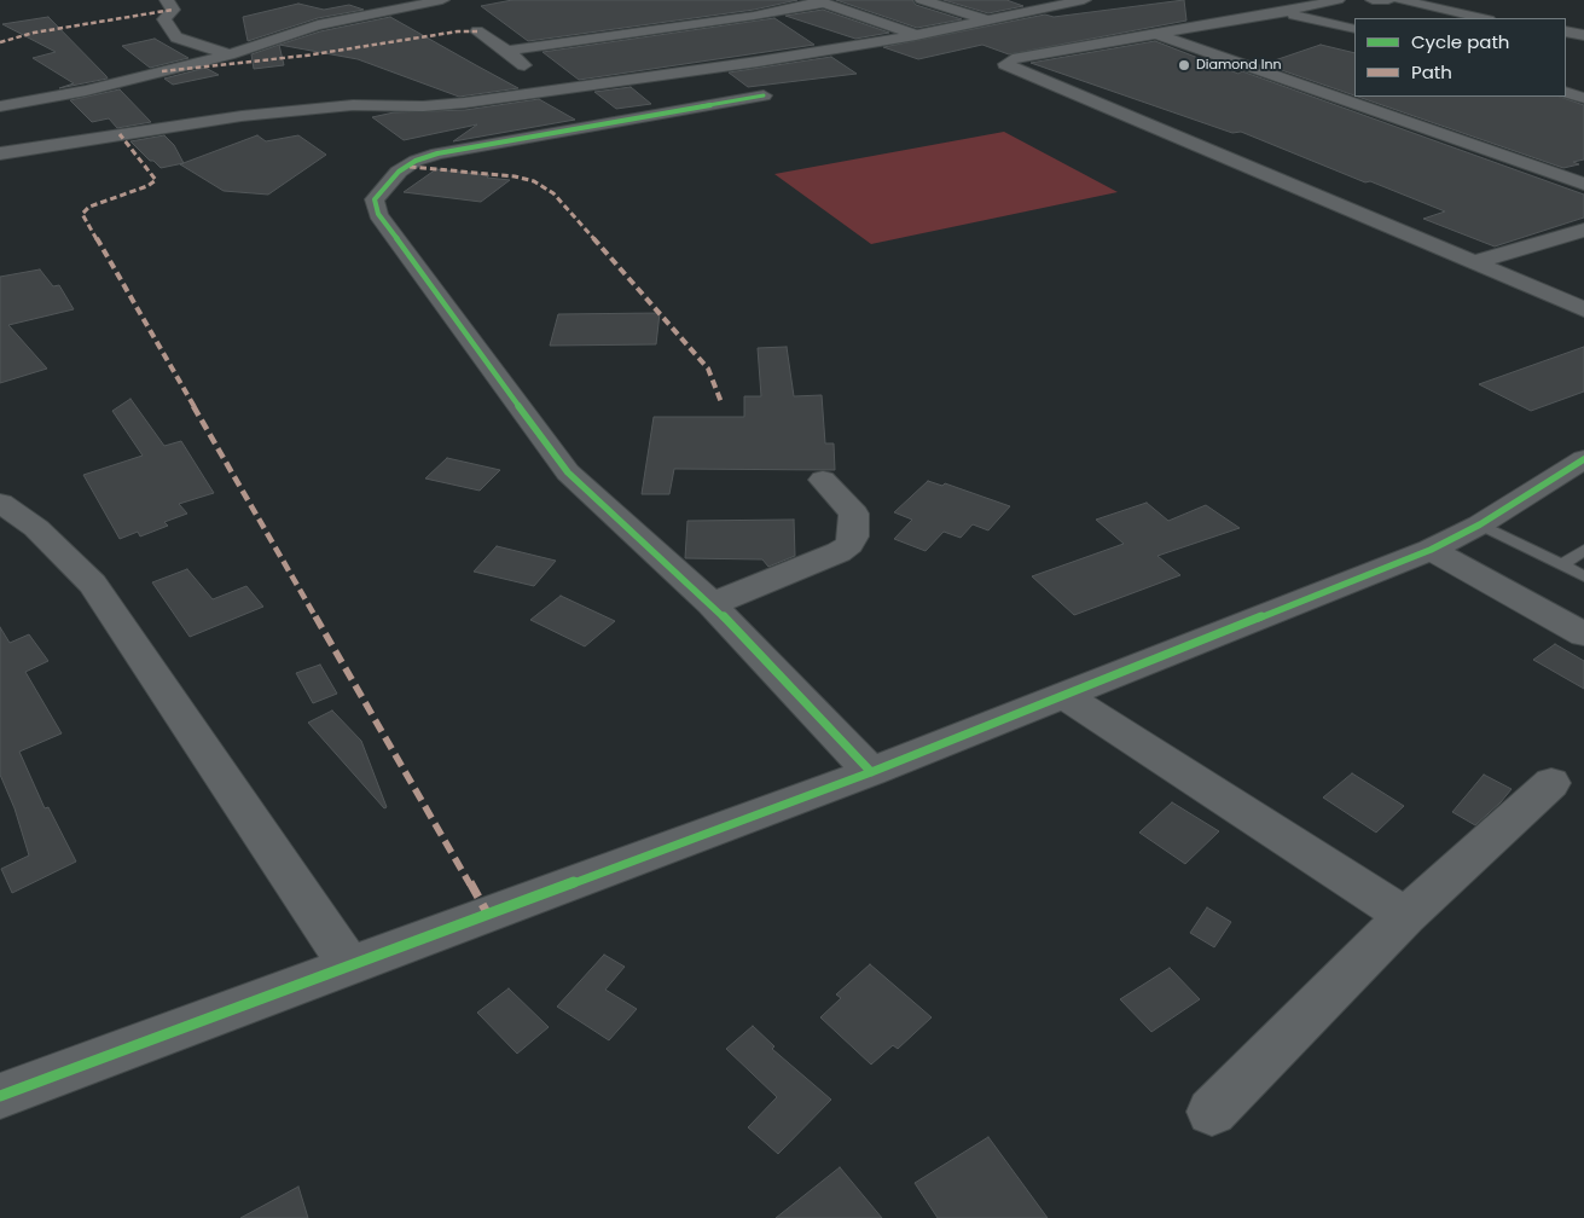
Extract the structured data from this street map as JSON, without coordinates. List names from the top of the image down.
{
  "places": ["Diamond Inn"],
  "legend": ["Cycle path", "Path"]
}
